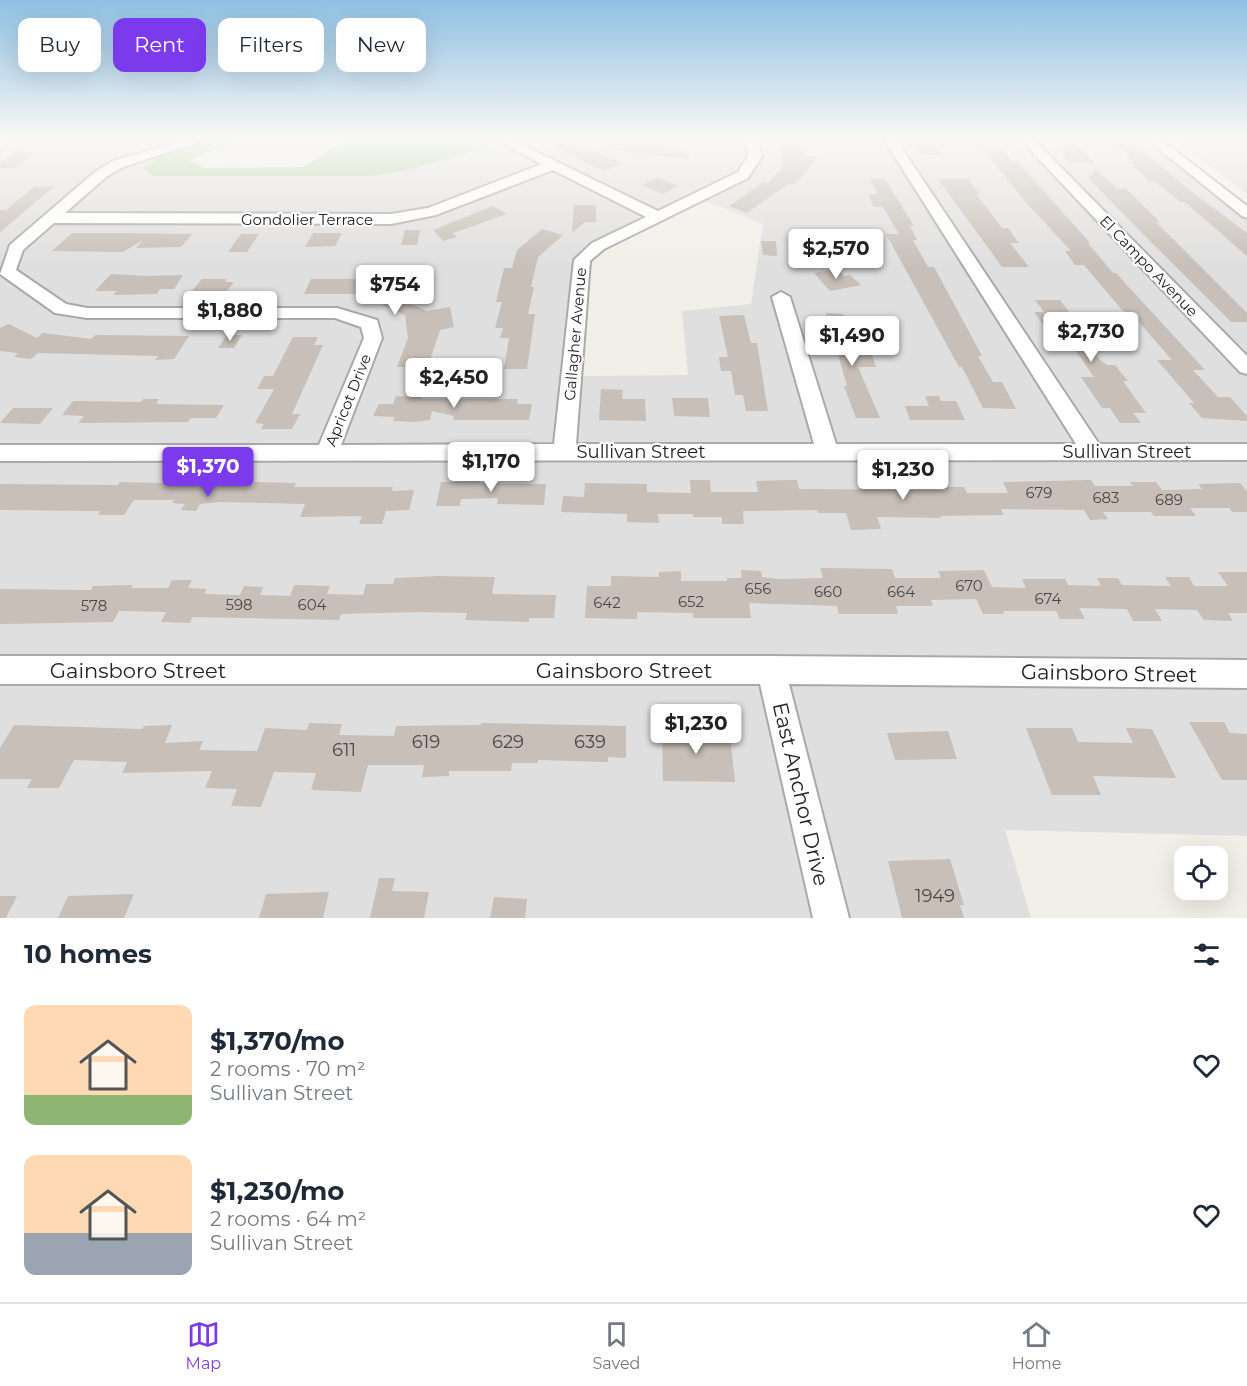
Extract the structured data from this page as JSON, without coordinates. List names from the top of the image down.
{
  "streets": {
    "street": [
      "Gondolier Terrace",
      "El Campo Avenue",
      "Gallagher Avenue",
      "Apricot Drive",
      "Sullivan Street",
      "Gainsboro Street",
      "East Anchor Drive"
    ]
  },
  "crossings": [
    ["Gondolier Terrace", "Apricot Drive"],
    ["Gallagher Avenue", "Sullivan Street"],
    ["Apricot Drive", "Sullivan Street"],
    ["Gainsboro Street", "East Anchor Drive"]
  ],
  "house_numbers": [
    "679",
    "683",
    "689",
    "670",
    "656",
    "660",
    "664",
    "674",
    "652",
    "642",
    "598",
    "604",
    "578",
    "619",
    "629",
    "639",
    "611",
    "1949"
  ],
  "page": {
    "chip": [
      "Buy",
      "Rent",
      "Filters",
      "New"
    ],
    "price": [
      "$2,570",
      "$754",
      "$1,880",
      "$2,730",
      "$1,490",
      "$2,450",
      "$1,170",
      "$1,370",
      "$1,230",
      "$1,230"
    ],
    "heading": "10 homes",
    "list": [
      {
        "name": "$1,370/mo",
        "note": "2 rooms · 70 m² · Sullivan Street"
      },
      {
        "name": "$1,230/mo",
        "note": "2 rooms · 64 m² · Sullivan Street"
      }
    ],
    "tabs": ["Map", "Saved", "Home"]
  }
}
